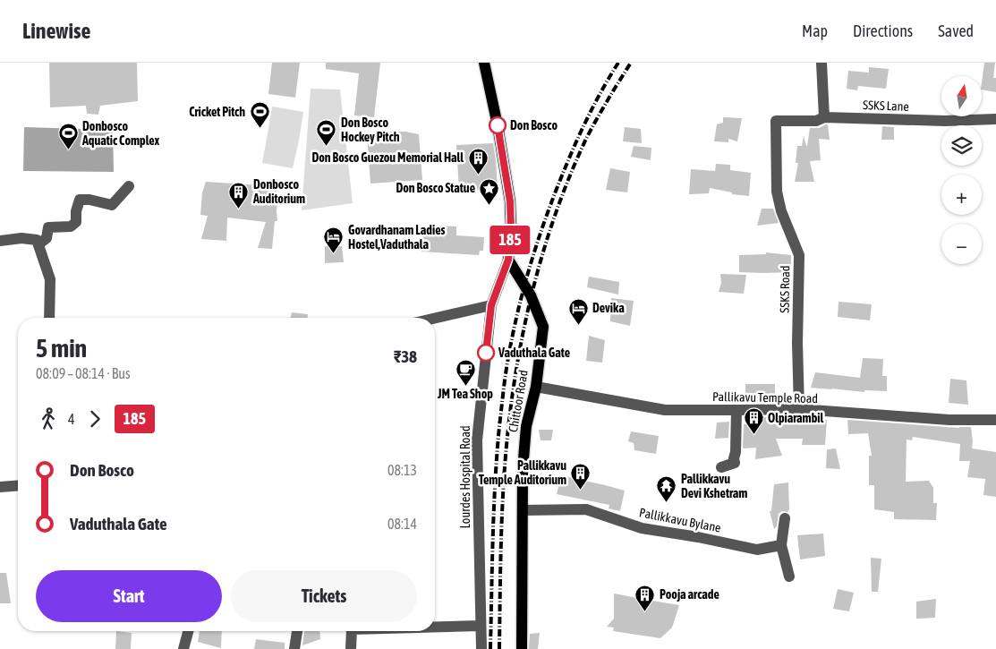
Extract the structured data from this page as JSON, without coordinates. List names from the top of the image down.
{
  "streets": {
    "main road": ["Chittoor Road"],
    "street": [
      "SSKS Lane",
      "SSKS Road",
      "Pallikavu Temple Road",
      "Lourdes Hospital Road",
      "Pallikkavu Bylane"
    ]
  },
  "crossings": [
    ["SSKS Lane", "SSKS Road"],
    ["SSKS Road", "Pallikavu Temple Road"],
    ["Pallikavu Temple Road", "Chittoor Road"],
    ["Chittoor Road", "Lourdes Hospital Road"],
    ["Chittoor Road", "Pallikkavu Bylane"]
  ],
  "places": {
    "other": ["Don Bosco", "Vaduthala Gate"],
    "sports": ["Cricket Pitch", "Don Bosco Hockey Pitch", "Donbosco Aquatic Complex"],
    "building": [
      "Don Bosco Guezou Memorial Hall",
      "Donbosco Auditorium",
      "Olpiarambil",
      "Pallikkavu Temple Auditorium",
      "Pooja arcade"
    ],
    "place": ["Don Bosco Statue"],
    "hotel": ["Govardhanam Ladies Hostel,Vaduthala", "Devika"],
    "cafe": ["JM Tea Shop"],
    "temple": ["Pallikkavu Devi Kshetram"]
  },
  "lines": ["bus line 185"],
  "north": "top",
  "page": {
    "header": "Linewise",
    "nav": ["Map", "Directions", "Saved"],
    "on_map": "185",
    "map_buttons": ["+", "−"],
    "heading": ["5 min", "08:09 – 08:14 · Bus", "₹38"],
    "legs": ["4", "185"],
    "list": [
      {
        "name": "Don Bosco",
        "value": "08:13"
      },
      {
        "name": "Vaduthala Gate",
        "value": "08:14"
      }
    ],
    "buttons": ["Start", "Tickets"]
  }
}
